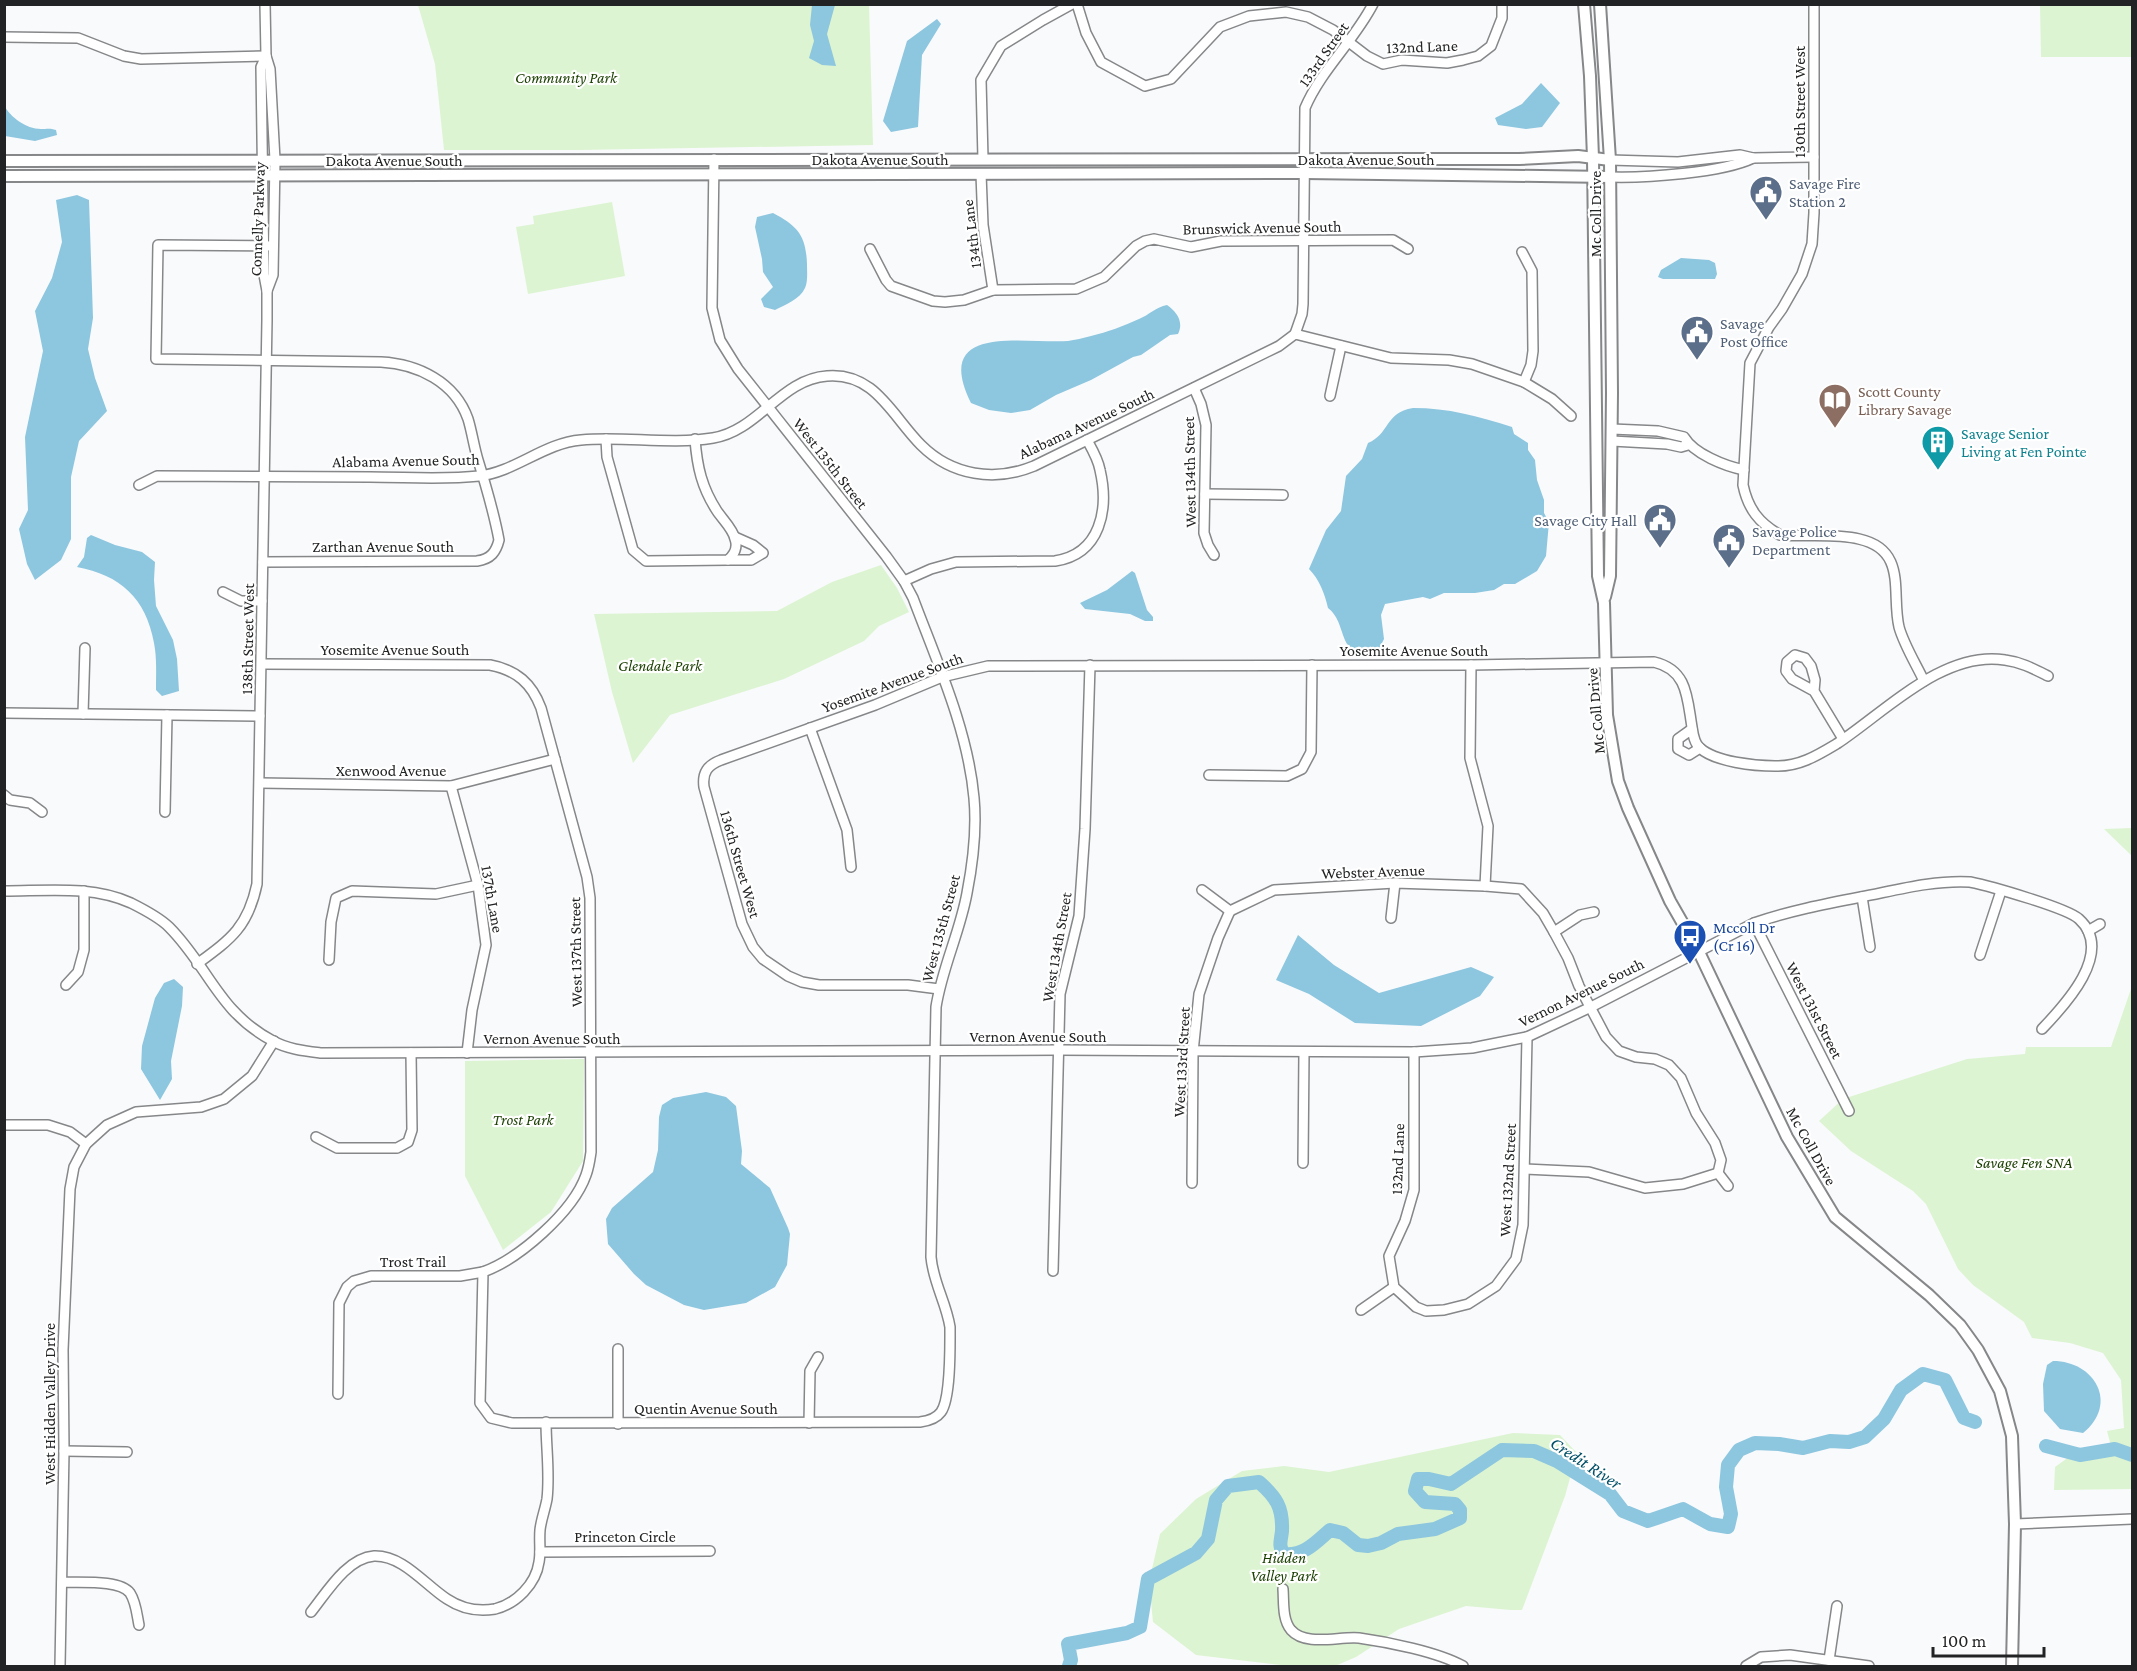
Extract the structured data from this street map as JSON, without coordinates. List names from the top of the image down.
{
  "streets": {
    "main road": ["Dakota Avenue South", "Mc Coll Drive"],
    "street": [
      "132nd Lane",
      "133rd Street",
      "130th Street West",
      "Connelly Parkway",
      "Brunswick Avenue South",
      "134th Lane",
      "Alabama Avenue South",
      "West 135th Street",
      "West 134th Street",
      "Zarthan Avenue South",
      "138th Street West",
      "Yosemite Avenue South",
      "Xenwood Avenue",
      "136th Street West",
      "Webster Avenue",
      "137th Lane",
      "West 137th Street",
      "Vernon Avenue South",
      "West 131st Street",
      "West 133rd Street",
      "West 132nd Street",
      "Trost Trail",
      "West Hidden Valley Drive",
      "Quentin Avenue South",
      "Princeton Circle"
    ]
  },
  "crossings": [
    ["132nd Lane", "133rd Street"],
    ["132nd Lane", "Vernon Avenue South"],
    ["132nd Lane", "West 132nd Street"],
    ["133rd Street", "Dakota Avenue South"],
    ["130th Street West", "Dakota Avenue South"],
    ["Dakota Avenue South", "Mc Coll Drive"],
    ["Dakota Avenue South", "Connelly Parkway"],
    ["Dakota Avenue South", "134th Lane"],
    ["Dakota Avenue South", "West 135th Street"],
    ["Mc Coll Drive", "Yosemite Avenue South"],
    ["Mc Coll Drive", "Vernon Avenue South"],
    ["Connelly Parkway", "138th Street West"],
    ["Brunswick Avenue South", "134th Lane"],
    ["Alabama Avenue South", "West 135th Street"],
    ["Alabama Avenue South", "West 134th Street"],
    ["Alabama Avenue South", "Zarthan Avenue South"],
    ["Alabama Avenue South", "138th Street West"],
    ["West 135th Street", "Yosemite Avenue South"],
    ["West 135th Street", "136th Street West"],
    ["West 135th Street", "Vernon Avenue South"],
    ["West 135th Street", "Quentin Avenue South"],
    ["West 134th Street", "Yosemite Avenue South"],
    ["West 134th Street", "Vernon Avenue South"],
    ["Zarthan Avenue South", "138th Street West"],
    ["138th Street West", "Yosemite Avenue South"],
    ["138th Street West", "Xenwood Avenue"],
    ["138th Street West", "Vernon Avenue South"],
    ["Yosemite Avenue South", "136th Street West"],
    ["Yosemite Avenue South", "West 137th Street"],
    ["Xenwood Avenue", "137th Lane"],
    ["Xenwood Avenue", "West 137th Street"],
    ["Webster Avenue", "West 133rd Street"],
    ["137th Lane", "Vernon Avenue South"],
    ["West 137th Street", "Vernon Avenue South"],
    ["West 137th Street", "Trost Trail"],
    ["West 137th Street", "Quentin Avenue South"],
    ["Vernon Avenue South", "West 131st Street"],
    ["Vernon Avenue South", "West 133rd Street"],
    ["Vernon Avenue South", "West 132nd Street"],
    ["Trost Trail", "Quentin Avenue South"]
  ],
  "water": ["Credit River"],
  "parks": [
    "Community Park",
    "Glendale Park",
    "Trost Park",
    "Savage Fen SNA",
    "Hidden Valley Park"
  ],
  "places": {
    "public building": [
      "Savage Fire Station 2",
      "Savage Post Office",
      "Savage City Hall",
      "Savage Police Department"
    ],
    "library": ["Scott County Library Savage"],
    "building": ["Savage Senior Living at Fen Pointe"],
    "bus stop": ["Mccoll Dr (Cr 16)"]
  },
  "scale_bar": "100 m"
}
